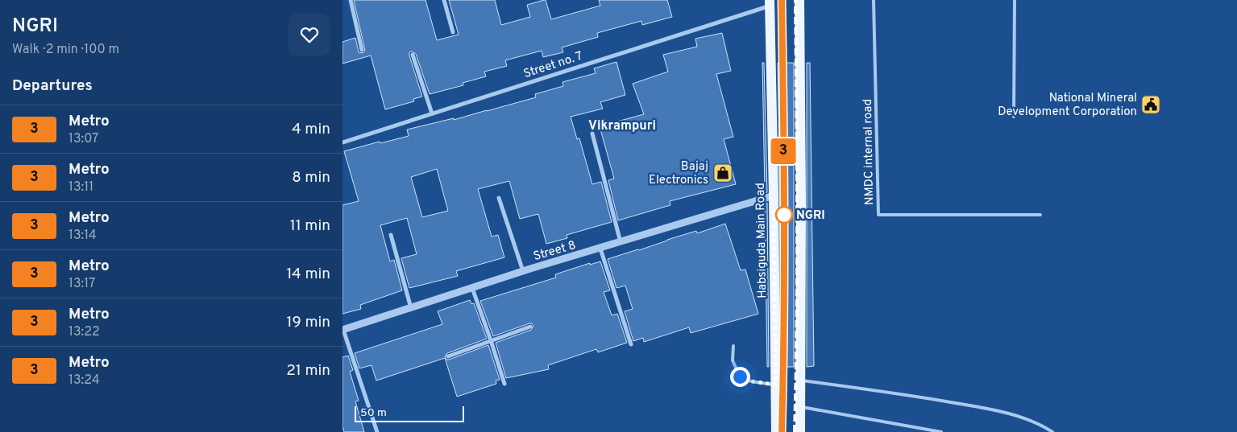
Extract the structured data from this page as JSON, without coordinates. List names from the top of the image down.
{
  "streets": {
    "main road": ["Habsiguda Main Road"],
    "street": ["Street no. 7", "Street 8"],
    "lane": ["NMDC internal road"]
  },
  "crossings": [
    ["Street no. 7", "Habsiguda Main Road"],
    ["Habsiguda Main Road", "Street 8"]
  ],
  "districts": ["Vikrampuri"],
  "places": {
    "public building": ["National Mineral Development Corporation"],
    "shop": ["Bajaj Electronics"],
    "other": ["NGRI"]
  },
  "lines": ["metro line 3"],
  "scale_bar": "50 m",
  "page": {
    "heading": [
      ["NGRI", "Walk · 2 min · 100 m"],
      "Departures"
    ],
    "on_map": "3",
    "list": [
      {
        "mark": "3",
        "name": "Metro",
        "note": "13:07",
        "value": "4 min"
      },
      {
        "mark": "3",
        "name": "Metro",
        "note": "13:11",
        "value": "8 min"
      },
      {
        "mark": "3",
        "name": "Metro",
        "note": "13:14",
        "value": "11 min"
      },
      {
        "mark": "3",
        "name": "Metro",
        "note": "13:17",
        "value": "14 min"
      },
      {
        "mark": "3",
        "name": "Metro",
        "note": "13:22",
        "value": "19 min"
      },
      {
        "mark": "3",
        "name": "Metro",
        "note": "13:24",
        "value": "21 min"
      }
    ],
    "scale": "50 m"
  }
}
